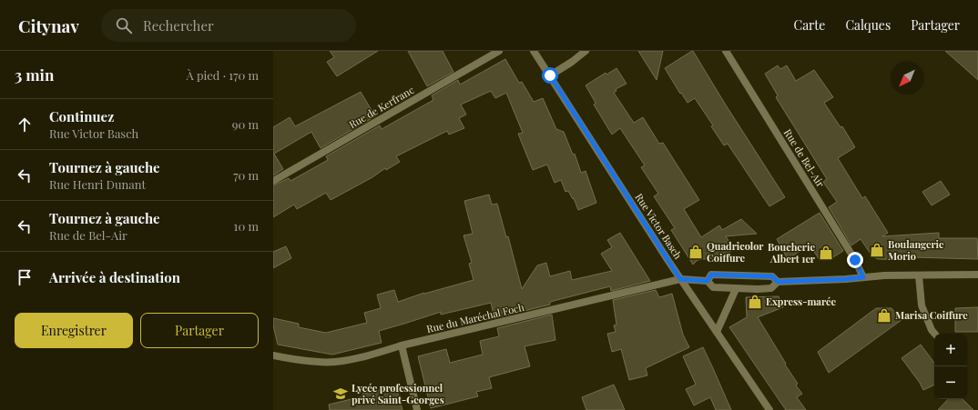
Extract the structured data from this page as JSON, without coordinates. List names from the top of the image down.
{
  "streets": {
    "street": [
      "Rue de Kerfranc",
      "Rue de Bel-Air",
      "Rue Victor Basch",
      "Rue du Maréchal Foch"
    ]
  },
  "crossings": [
    ["Rue Victor Basch", "Rue du Maréchal Foch"]
  ],
  "places": {
    "shop": [
      "Boulangerie Morio",
      "Quadricolor Coiffure",
      "Boucherie Albert 1er",
      "Express-marée",
      "Marisa Coiffure"
    ],
    "school or university": ["Lycée professionnel privé Saint-Georges"]
  },
  "north": "bottom left",
  "page": {
    "header": "Citynav",
    "search": "Rechercher",
    "nav": ["Carte", "Calques", "Partager"],
    "heading": ["3 min", "À pied · 170 m"],
    "list": [
      ["Continuez", "Rue Victor Basch", "90 m"],
      ["Tournez à gauche", "Rue Henri Dunant", "70 m"],
      ["Tournez à gauche", "Rue de Bel-Air", "10 m"],
      "Arrivée à destination"
    ],
    "buttons": ["Enregistrer", "Partager"],
    "map_buttons": ["+", "−"]
  }
}
